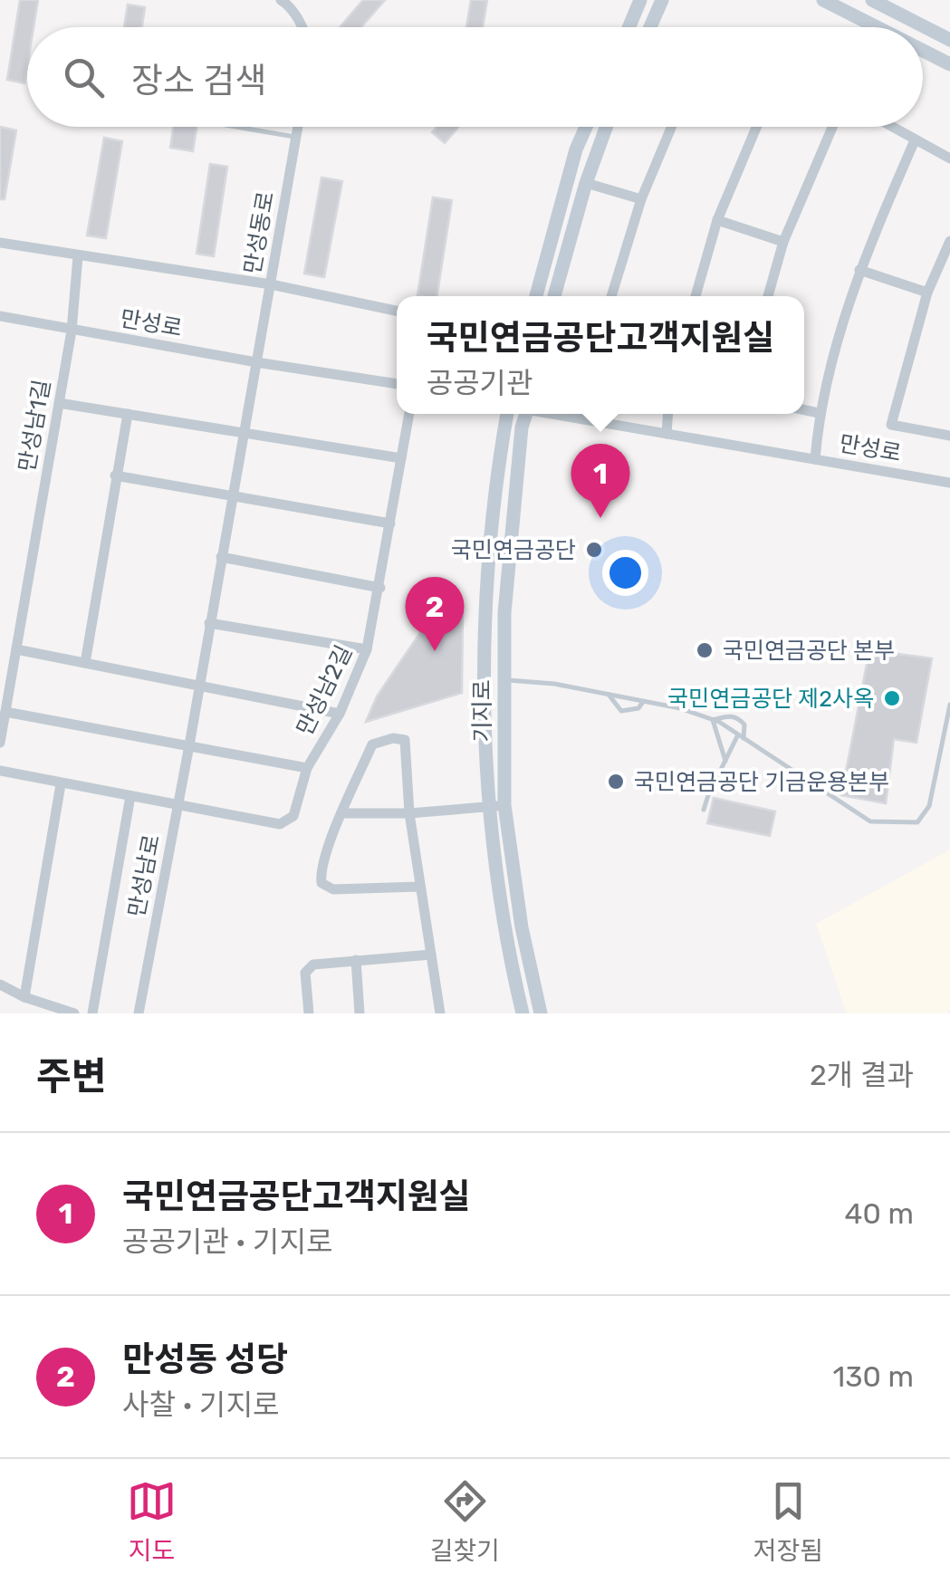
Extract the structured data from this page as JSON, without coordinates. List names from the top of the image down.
{
  "streets": {
    "street": [
      "만성동로",
      "만성로",
      "만성남1길",
      "만성남2길",
      "기지로",
      "만성남로"
    ]
  },
  "crossings": [
    ["만성동로", "만성로"],
    ["만성동로", "만성남로"],
    ["만성로", "만성남1길"],
    ["만성로", "만성남로"],
    ["만성남2길", "만성남로"]
  ],
  "places": [
    "국민연금공단",
    "국민연금공단 본부",
    "국민연금공단 제2사옥",
    "국민연금공단 기금운용본부"
  ],
  "page": {
    "search": "장소 검색",
    "popup": ["국민연금공단고객지원실", "공공기관"],
    "pins": ["1", "2"],
    "heading": ["주변", "2개 결과"],
    "list": [
      {
        "mark": "1",
        "name": "국민연금공단고객지원실",
        "note": "공공기관 · 기지로",
        "value": "40 m"
      },
      {
        "mark": "2",
        "name": "만성동 성당",
        "note": "사찰 · 기지로",
        "value": "130 m"
      }
    ],
    "nav": ["지도", "길찾기", "저장됨"]
  }
}
